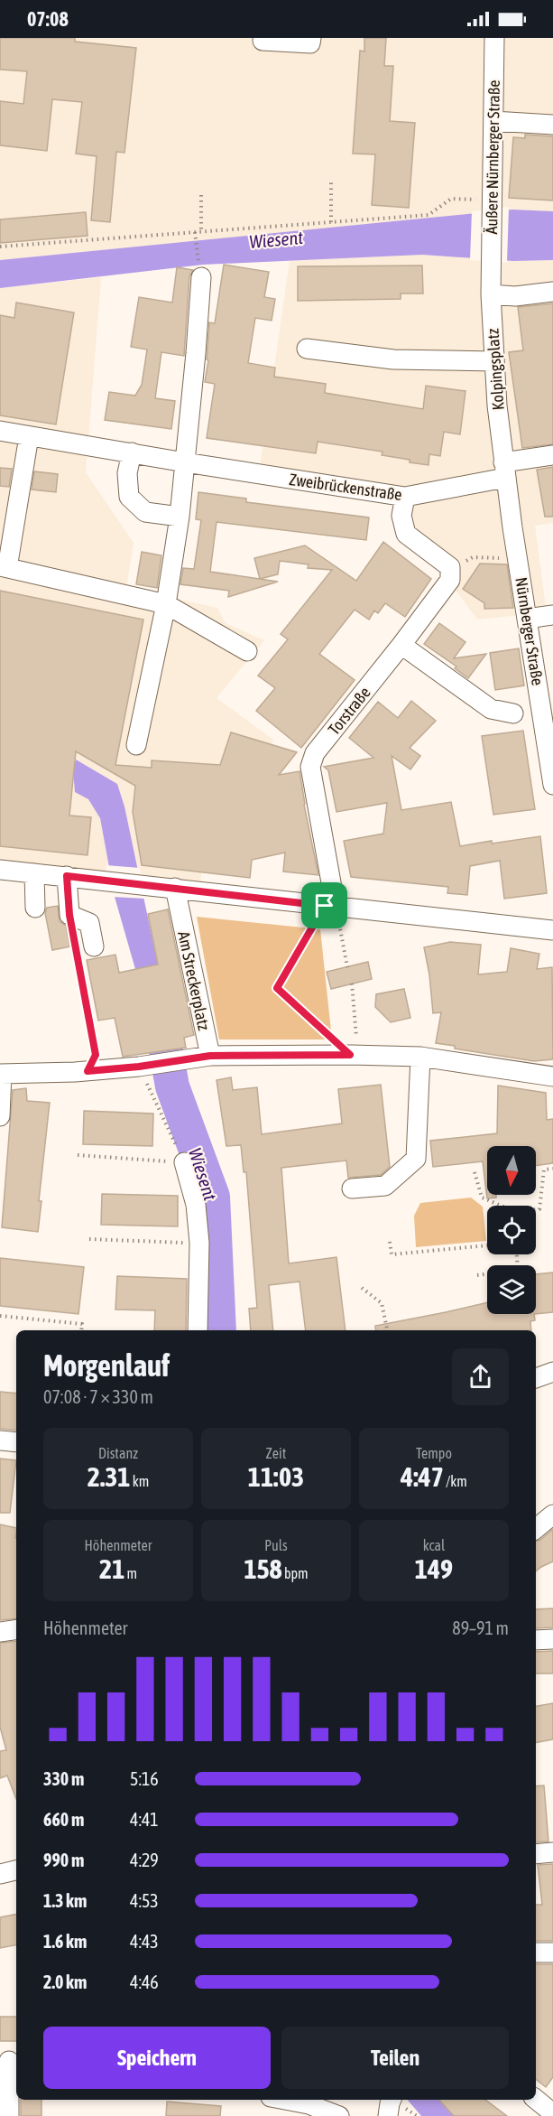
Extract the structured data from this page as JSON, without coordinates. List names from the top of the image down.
{
  "streets": {
    "street": [
      "Äußere Nürnberger Straße",
      "Kolpingsplatz",
      "Zweibrückenstraße",
      "Nürnberger Straße",
      "Torstraße",
      "Am Streckerplatz"
    ]
  },
  "crossings": [
    ["Äußere Nürnberger Straße", "Kolpingsplatz"],
    ["Kolpingsplatz", "Zweibrückenstraße"],
    ["Kolpingsplatz", "Nürnberger Straße"],
    ["Zweibrückenstraße", "Nürnberger Straße"]
  ],
  "water": ["Wiesent"],
  "north": "bottom",
  "page": {
    "status": "07:08",
    "heading": ["Morgenlauf", "07:08 · 7 × 330 m"],
    "stats": [
      ["Distanz", "2.31 km"],
      ["Zeit", "11:03"],
      ["Tempo", "4:47 /km"],
      ["Höhenmeter", "21 m"],
      ["Puls", "158 bpm"],
      ["kcal", "149"]
    ],
    "chart": ["Höhenmeter", "89–91 m"],
    "list": [
      {
        "name": "330 m",
        "note": "5:16"
      },
      {
        "name": "660 m",
        "note": "4:41"
      },
      {
        "name": "990 m",
        "note": "4:29"
      },
      {
        "name": "1.3 km",
        "note": "4:53"
      },
      {
        "name": "1.6 km",
        "note": "4:43"
      },
      {
        "name": "2.0 km",
        "note": "4:46"
      }
    ],
    "buttons": ["Speichern", "Teilen"]
  }
}
